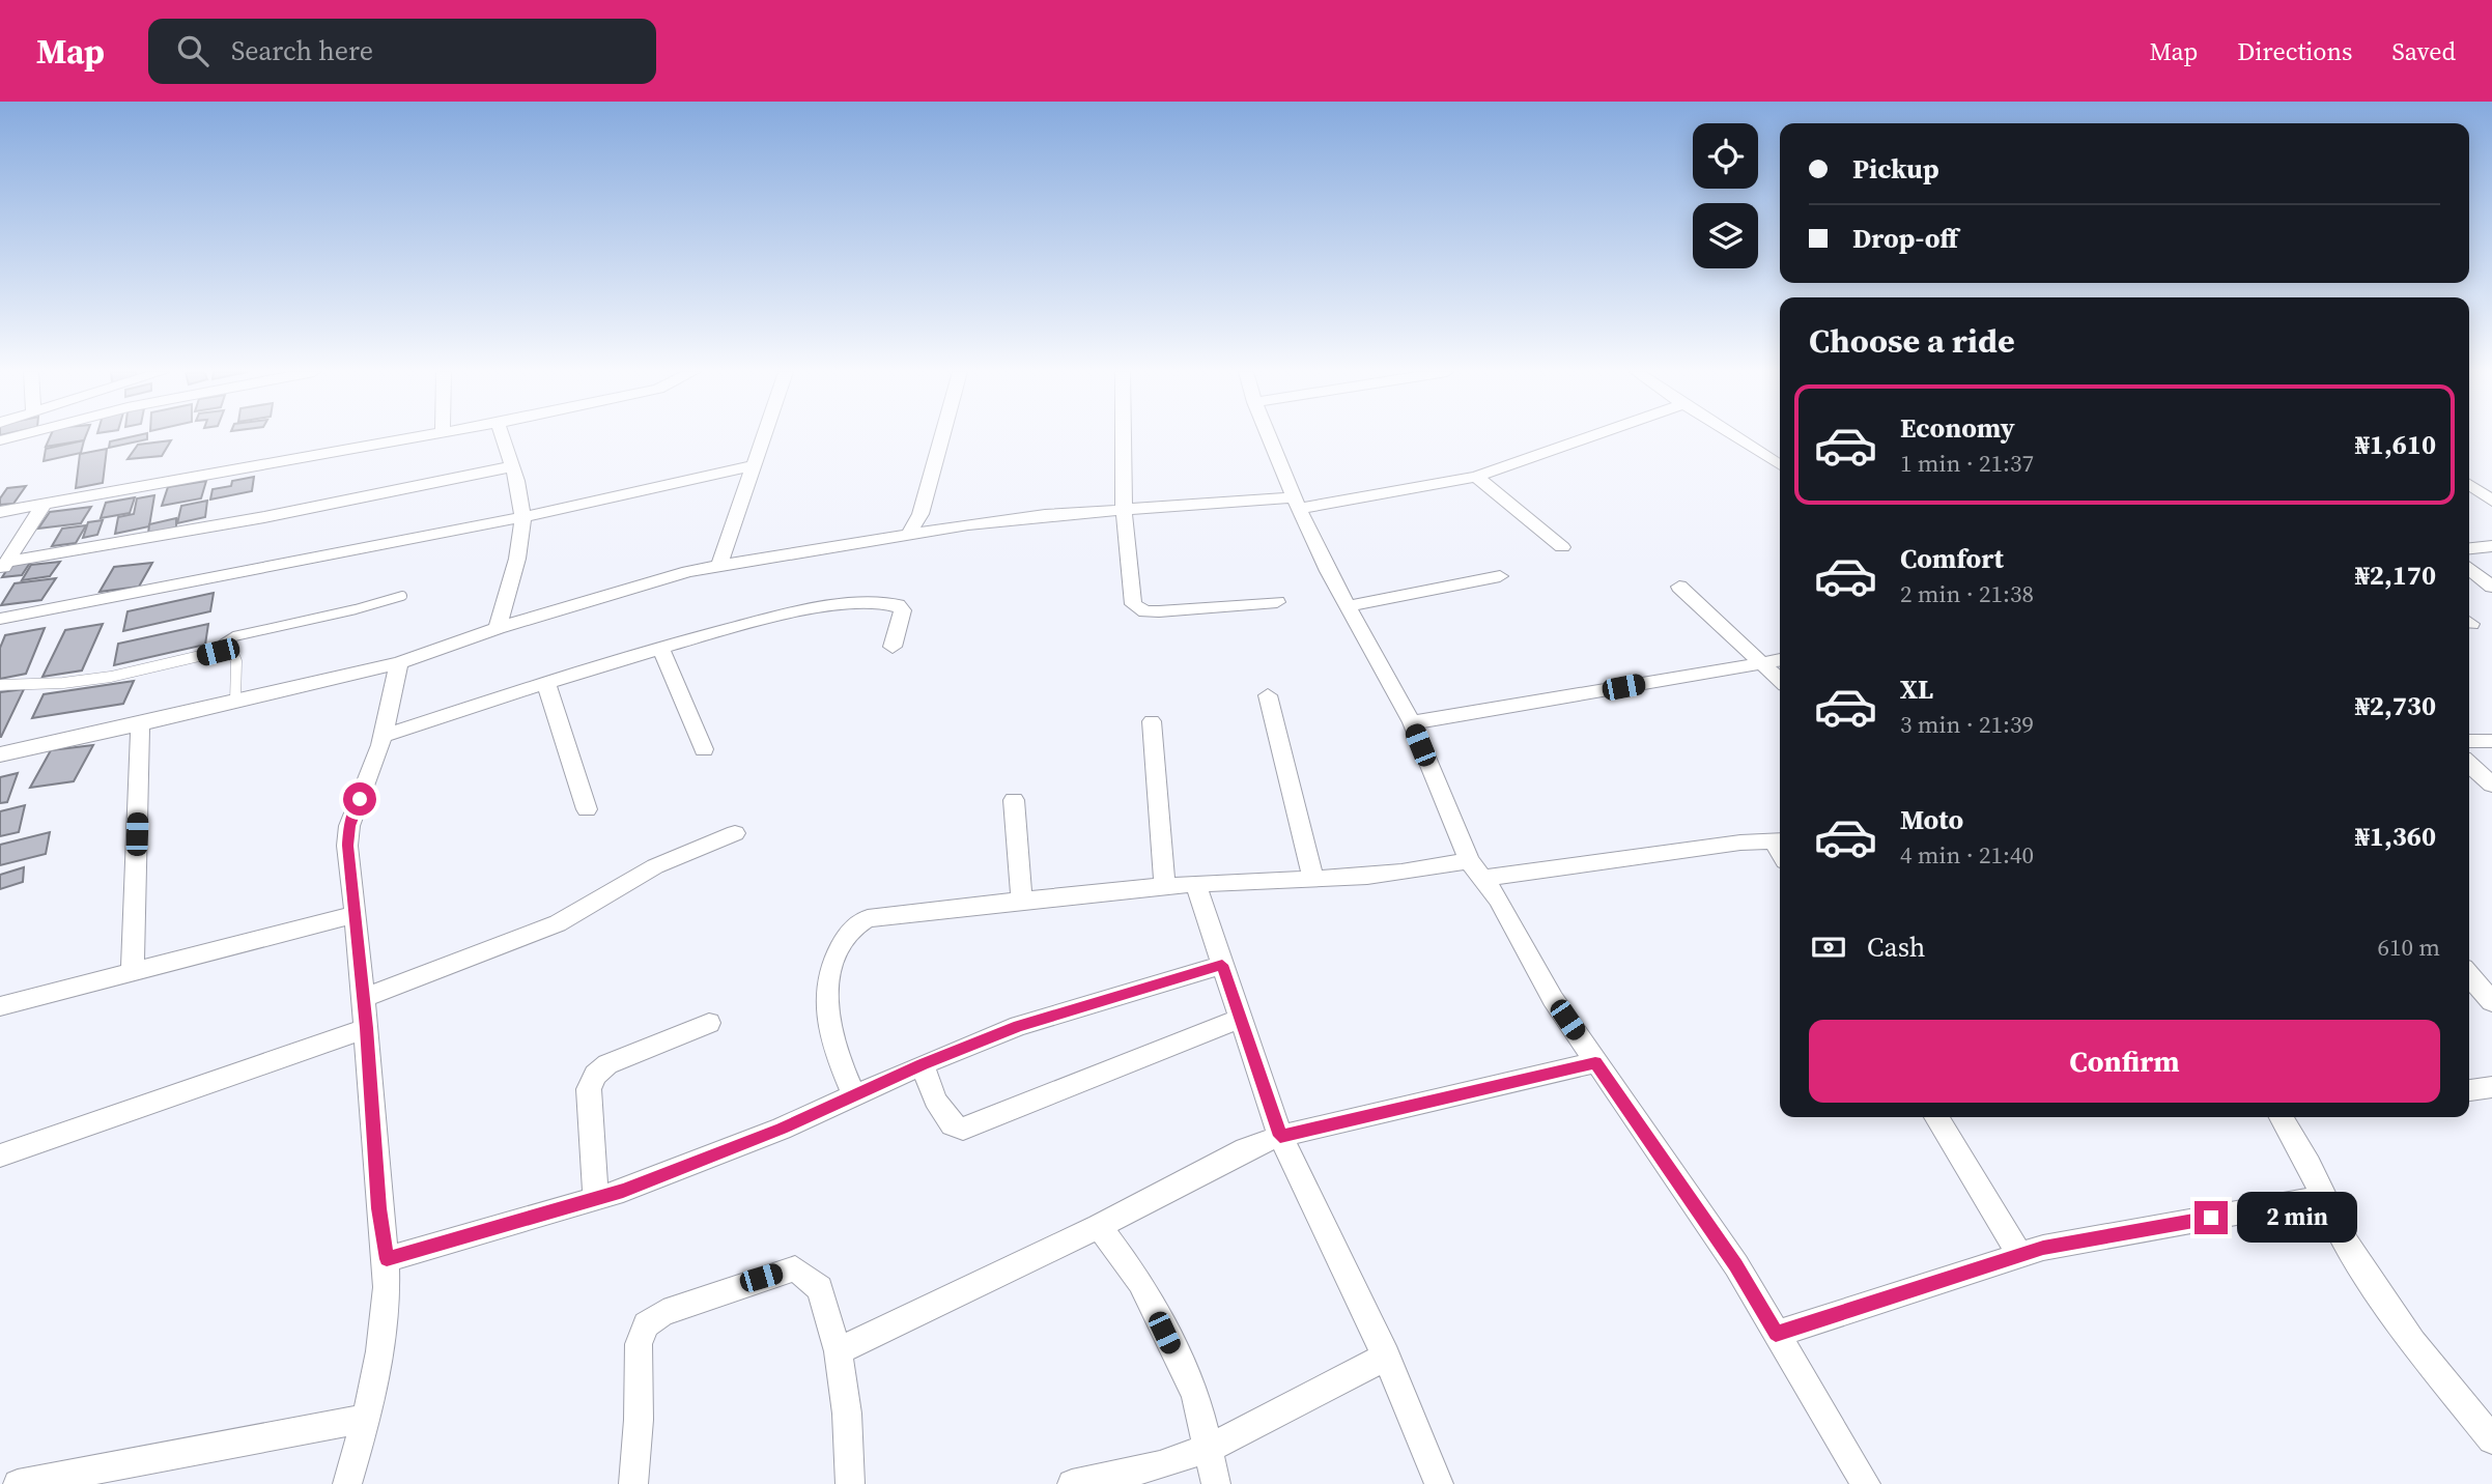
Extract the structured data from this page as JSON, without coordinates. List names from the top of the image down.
{
  "page": {
    "header": "Map",
    "search": "Search here",
    "nav": ["Map", "Directions", "Saved"],
    "banner": ["Pickup", "Drop-off"],
    "heading": "Choose a ride",
    "list": [
      {
        "name": "Economy",
        "note": "1 min · 21:37",
        "value": "₦1,610"
      },
      {
        "name": "Comfort",
        "note": "2 min · 21:38",
        "value": "₦2,170"
      },
      {
        "name": "XL",
        "note": "3 min · 21:39",
        "value": "₦2,730"
      },
      {
        "name": "Moto",
        "note": "4 min · 21:40",
        "value": "₦1,360"
      }
    ],
    "pay": ["Cash", "610 m"],
    "buttons": "Confirm",
    "bubble": "2 min"
  }
}
